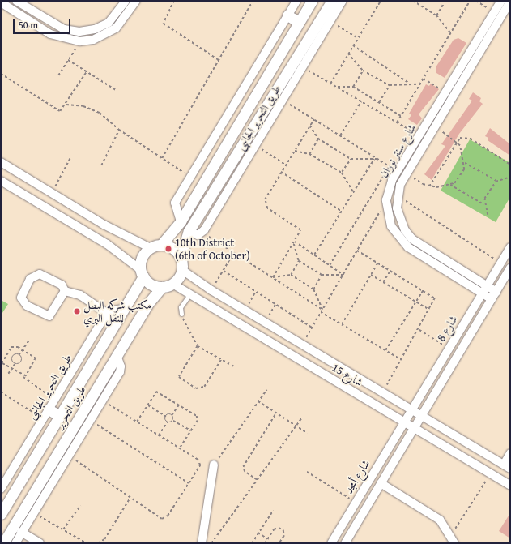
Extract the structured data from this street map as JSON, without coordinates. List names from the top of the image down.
{
  "streets": {
    "street": [
      "طريق التحرير الجانبى",
      "شارع سنتر نوران",
      "شارع 8",
      "شارع 15",
      "طريق التحرير",
      "شارع أمجد"
    ]
  },
  "crossings": [
    ["شارع سنتر نوران", "شارع 8"],
    ["شارع 8", "شارع 15"],
    ["شارع 8", "شارع أمجد"],
    ["شارع 15", "طريق التحرير"],
    ["شارع 15", "شارع أمجد"]
  ],
  "places": ["10th District (6th of October)", "مكتب شركه البطل للنقل البري"],
  "scale_bar": "50 m"
}
